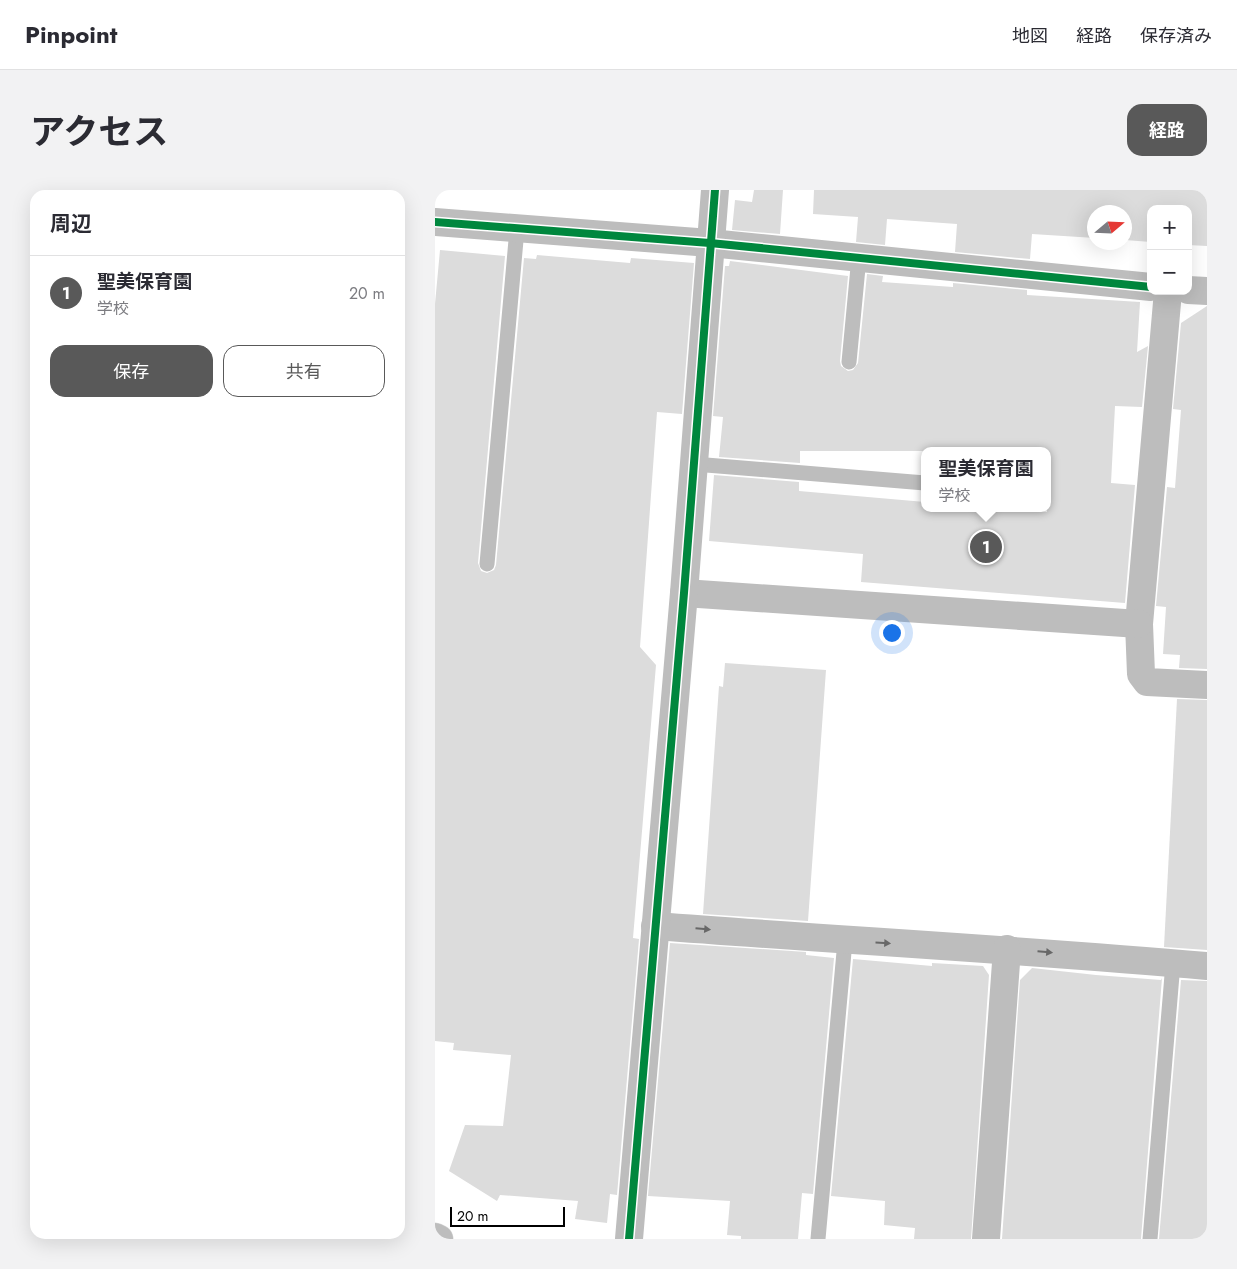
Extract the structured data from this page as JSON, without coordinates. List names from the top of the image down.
{
  "scale_bar": "20 m",
  "north": "right",
  "page": {
    "header": "Pinpoint",
    "nav": ["地図", "経路", "保存済み"],
    "title": "アクセス",
    "buttons": [
      "経路",
      ["保存", "共有"]
    ],
    "heading": "周辺",
    "map_buttons": ["+", "−"],
    "list": [
      {
        "mark": "1",
        "name": "聖美保育園",
        "note": "学校",
        "value": "20 m"
      }
    ],
    "popup": ["聖美保育園", "学校"],
    "pins": "1",
    "scale": "20 m"
  }
}
